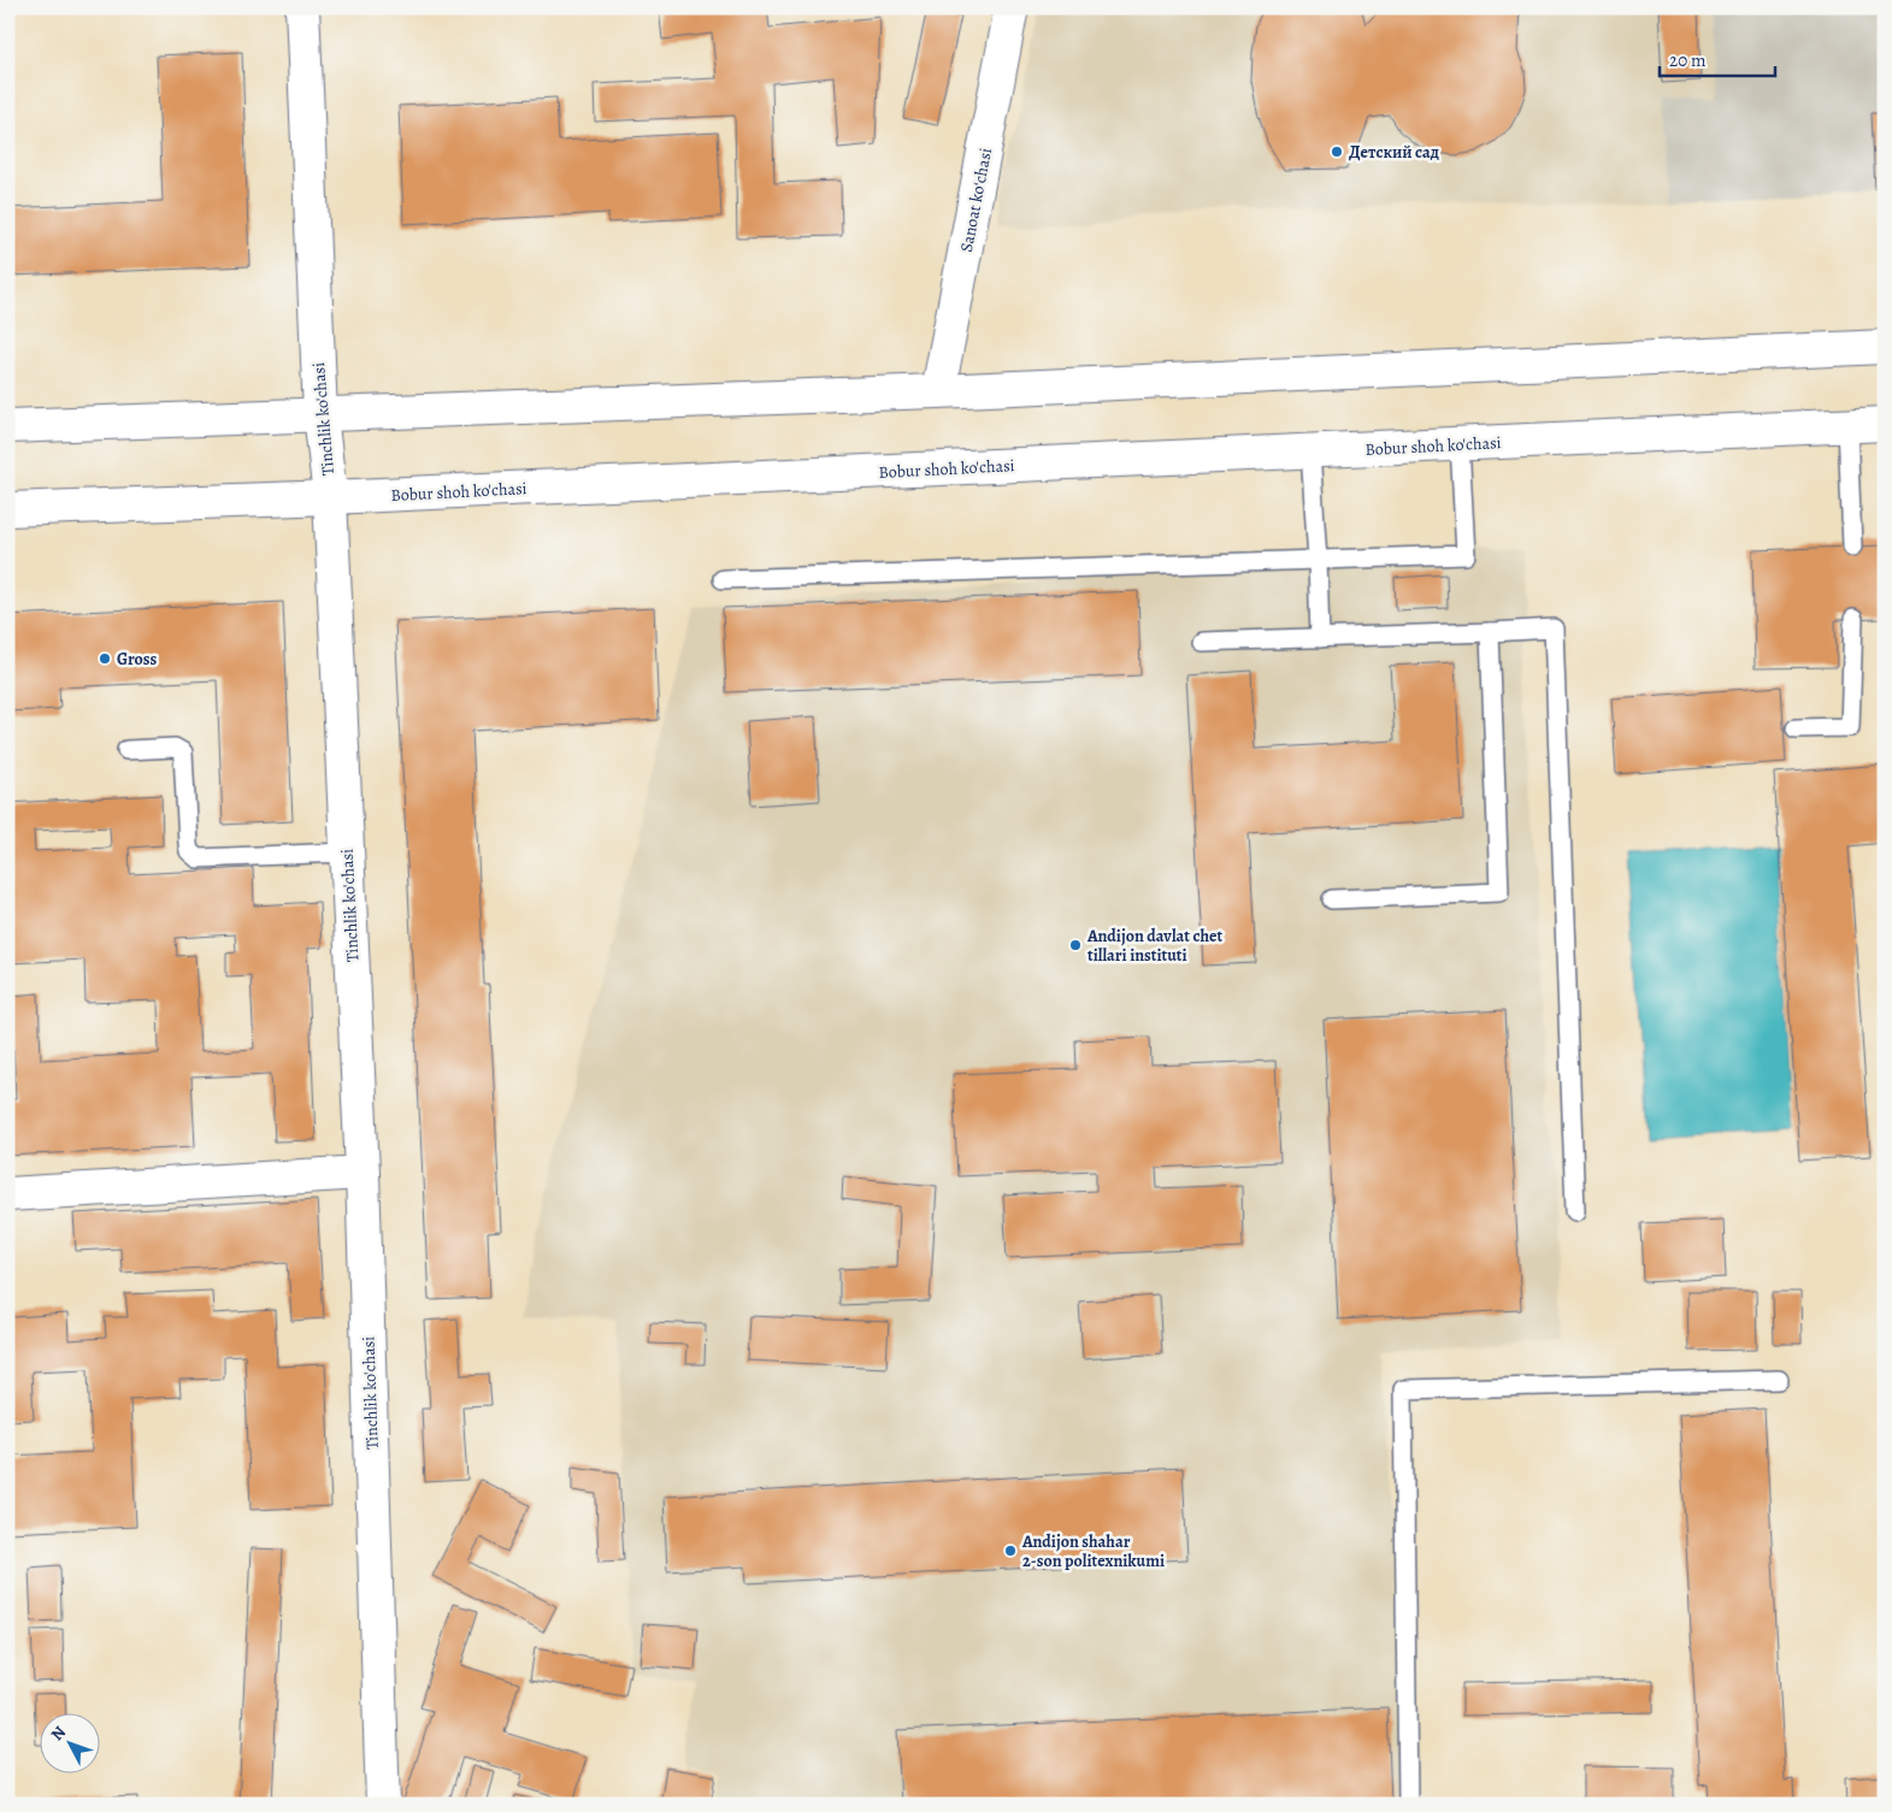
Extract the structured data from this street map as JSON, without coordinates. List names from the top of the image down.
{
  "streets": {
    "main road": ["Sanoat koʻchasi", "Tinchlik ko'chasi", "Bobur shoh ko'chasi"]
  },
  "crossings": [
    ["Tinchlik ko'chasi", "Bobur shoh ko'chasi"]
  ],
  "places": [
    "Детский сад",
    "Gross",
    "Andijon davlat chet tillari instituti",
    "Andijon shahar 2-son politexnikumi"
  ],
  "scale_bar": "20 m",
  "north": "top left"
}
